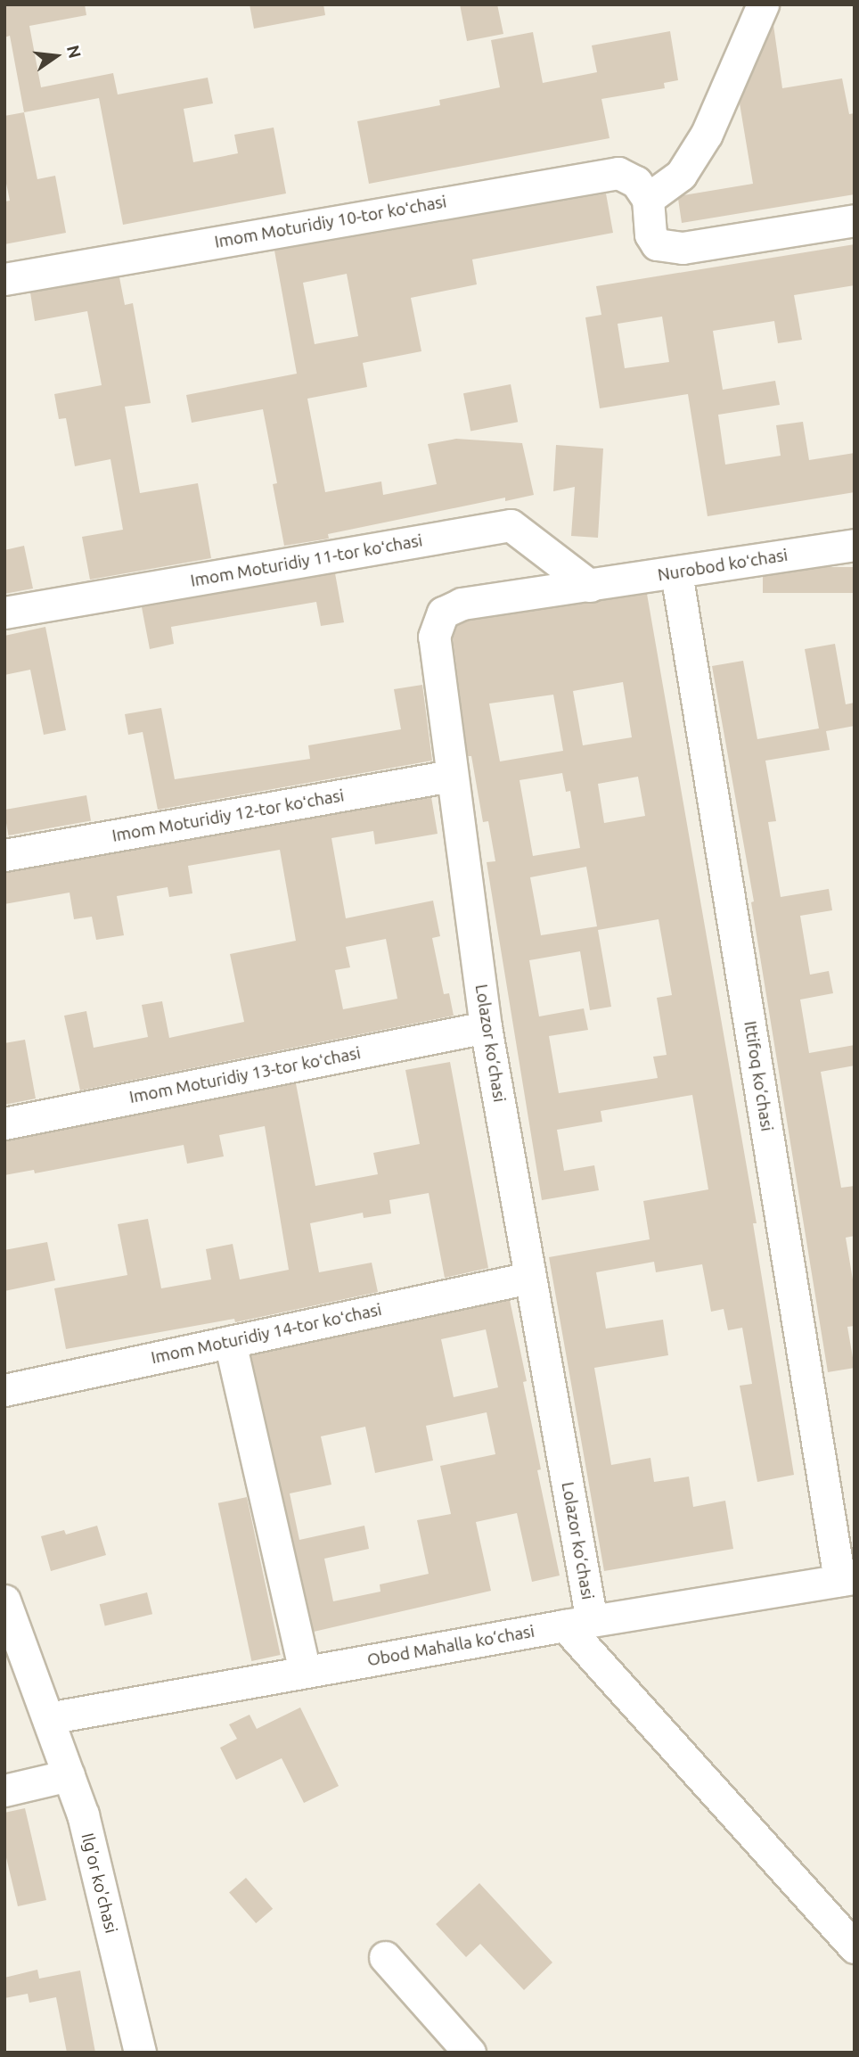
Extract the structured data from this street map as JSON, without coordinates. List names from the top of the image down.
{
  "streets": {
    "street": [
      "Imom Moturidiy 10-tor koʻchasi",
      "Imom Moturidiy 11-tor koʻchasi",
      "Nurobod koʻchasi",
      "Imom Moturidiy 12-tor koʻchasi",
      "Lolazor ko‘chasi",
      "Imom Moturidiy 13-tor koʻchasi",
      "Ittifoq ko‘chasi",
      "Imom Moturidiy 14-tor koʻchasi",
      "Obod Mahalla ko‘chasi",
      "Ilg'or ko'chasi"
    ]
  },
  "crossings": [
    ["Imom Moturidiy 11-tor koʻchasi", "Nurobod koʻchasi"],
    ["Imom Moturidiy 11-tor koʻchasi", "Lolazor ko‘chasi"],
    ["Nurobod koʻchasi", "Lolazor ko‘chasi"],
    ["Nurobod koʻchasi", "Ittifoq ko‘chasi"],
    ["Imom Moturidiy 12-tor koʻchasi", "Lolazor ko‘chasi"],
    ["Lolazor ko‘chasi", "Imom Moturidiy 13-tor koʻchasi"],
    ["Lolazor ko‘chasi", "Imom Moturidiy 14-tor koʻchasi"],
    ["Lolazor ko‘chasi", "Obod Mahalla ko‘chasi"],
    ["Ittifoq ko‘chasi", "Obod Mahalla ko‘chasi"],
    ["Obod Mahalla ko‘chasi", "Ilg'or ko'chasi"]
  ],
  "north": "right"
}
